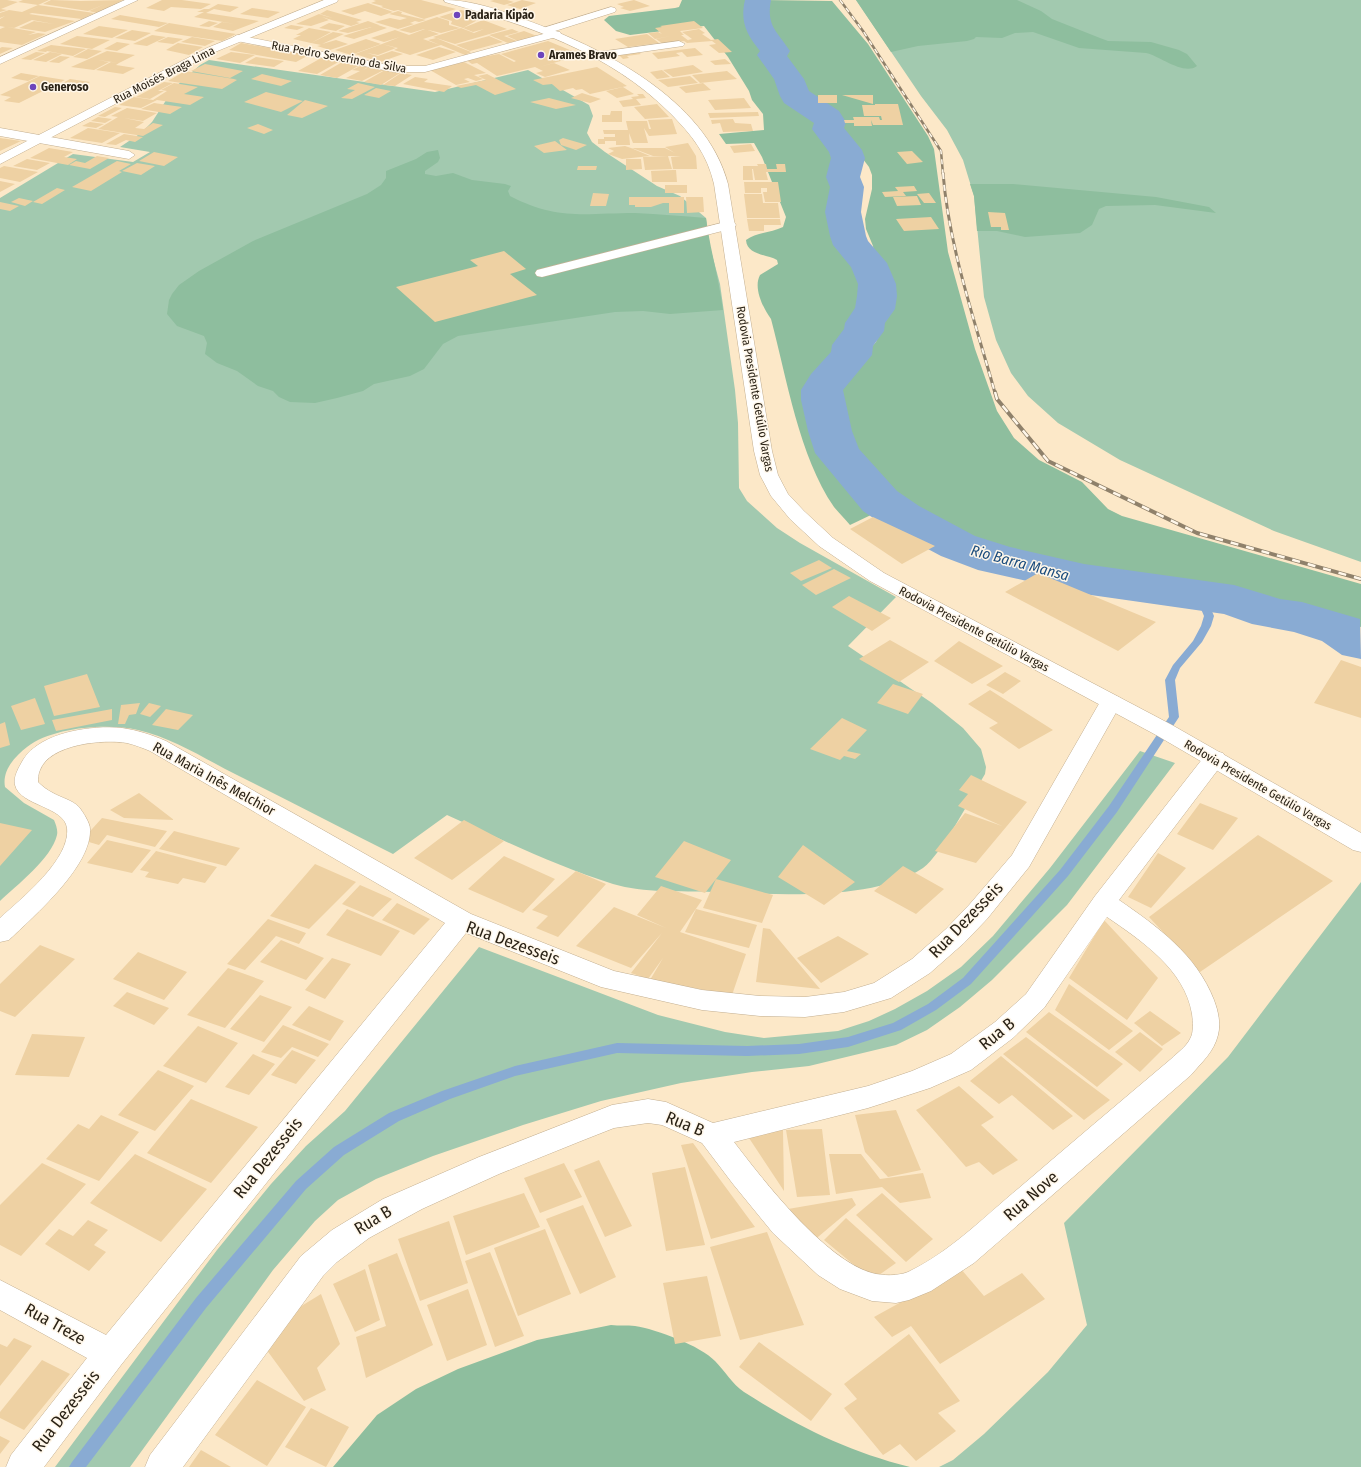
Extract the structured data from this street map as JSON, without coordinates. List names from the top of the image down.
{
  "streets": {
    "street": [
      "Rua Pedro Severino da Silva",
      "Rua Moisés Braga Lima",
      "Rodovia Presidente Getúlio Vargas",
      "Rua Maria Inês Melchior",
      "Rua Dezesseis",
      "Rua B",
      "Rua Nove",
      "Rua Treze"
    ]
  },
  "crossings": [
    ["Rua Pedro Severino da Silva", "Rua Moisés Braga Lima"],
    ["Rua Pedro Severino da Silva", "Rodovia Presidente Getúlio Vargas"],
    ["Rodovia Presidente Getúlio Vargas", "Rua Dezesseis"],
    ["Rodovia Presidente Getúlio Vargas", "Rua B"],
    ["Rua Maria Inês Melchior", "Rua Dezesseis"],
    ["Rua Dezesseis", "Rua Treze"],
    ["Rua B", "Rua Nove"]
  ],
  "water": ["Rio Barra Mansa"],
  "places": ["Padaria Kipão", "Arames Bravo", "Generoso"]
}
